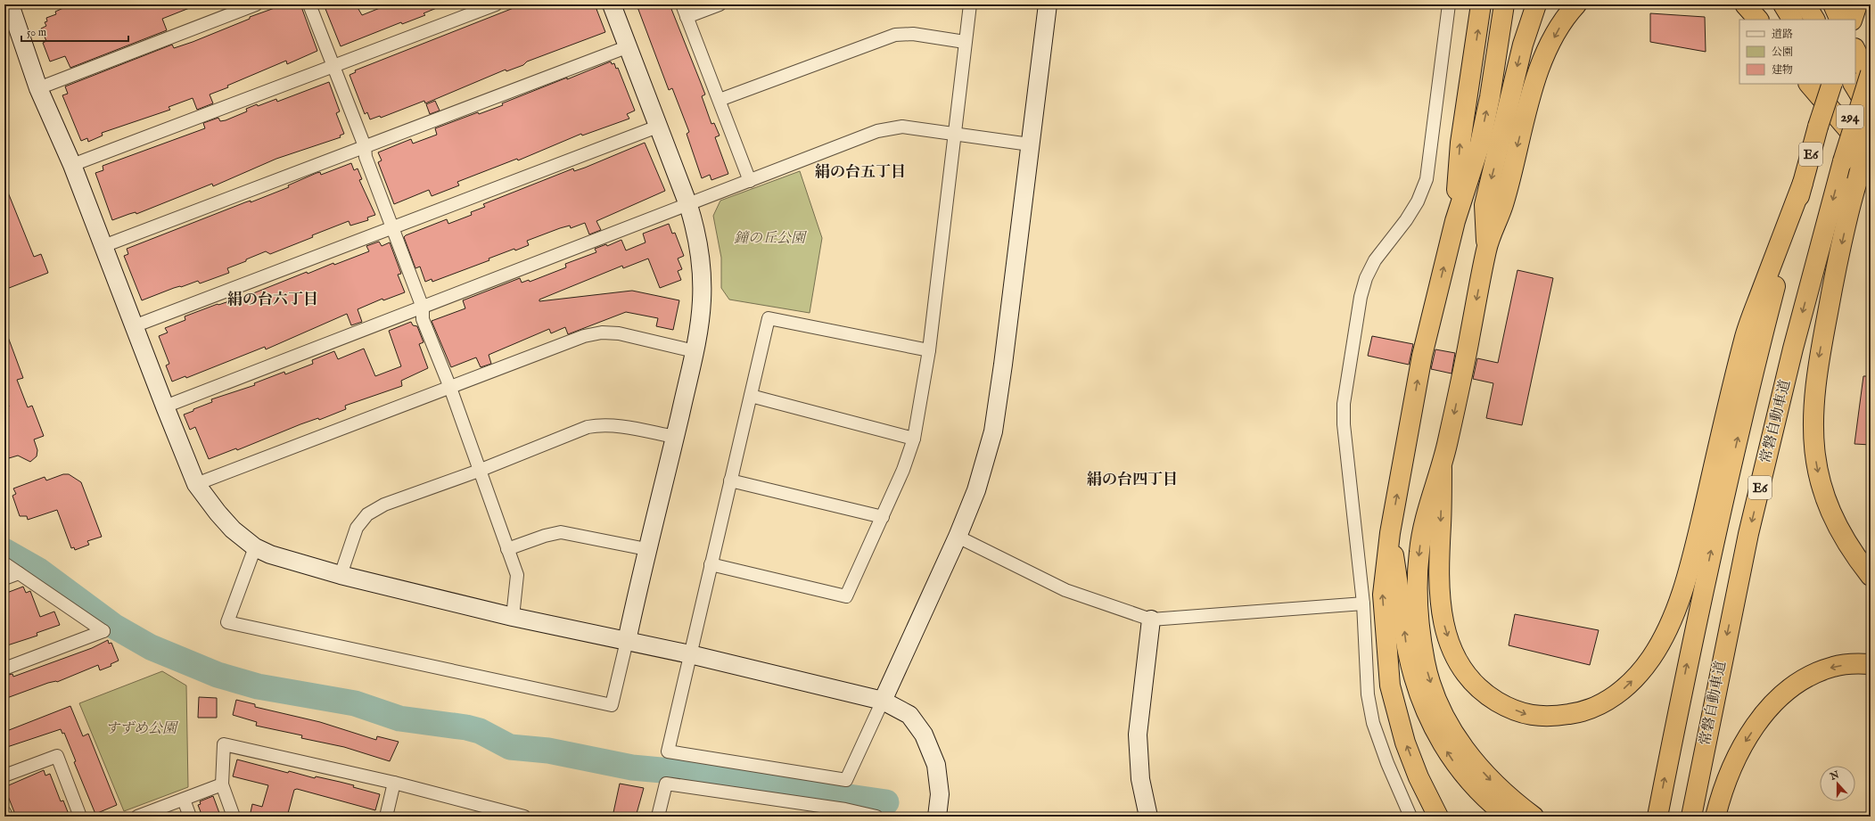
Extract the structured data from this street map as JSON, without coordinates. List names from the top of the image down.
{
  "streets": {
    "highway": ["294", "E6", "常磐自動車道"]
  },
  "districts": ["絹の台五丁目", "絹の台六丁目", "絹の台四丁目"],
  "parks": ["鐘の丘公園", "すずめ公園"],
  "legend": ["道路", "公園", "建物"],
  "scale_bar": "50 m",
  "north": "top"
}
